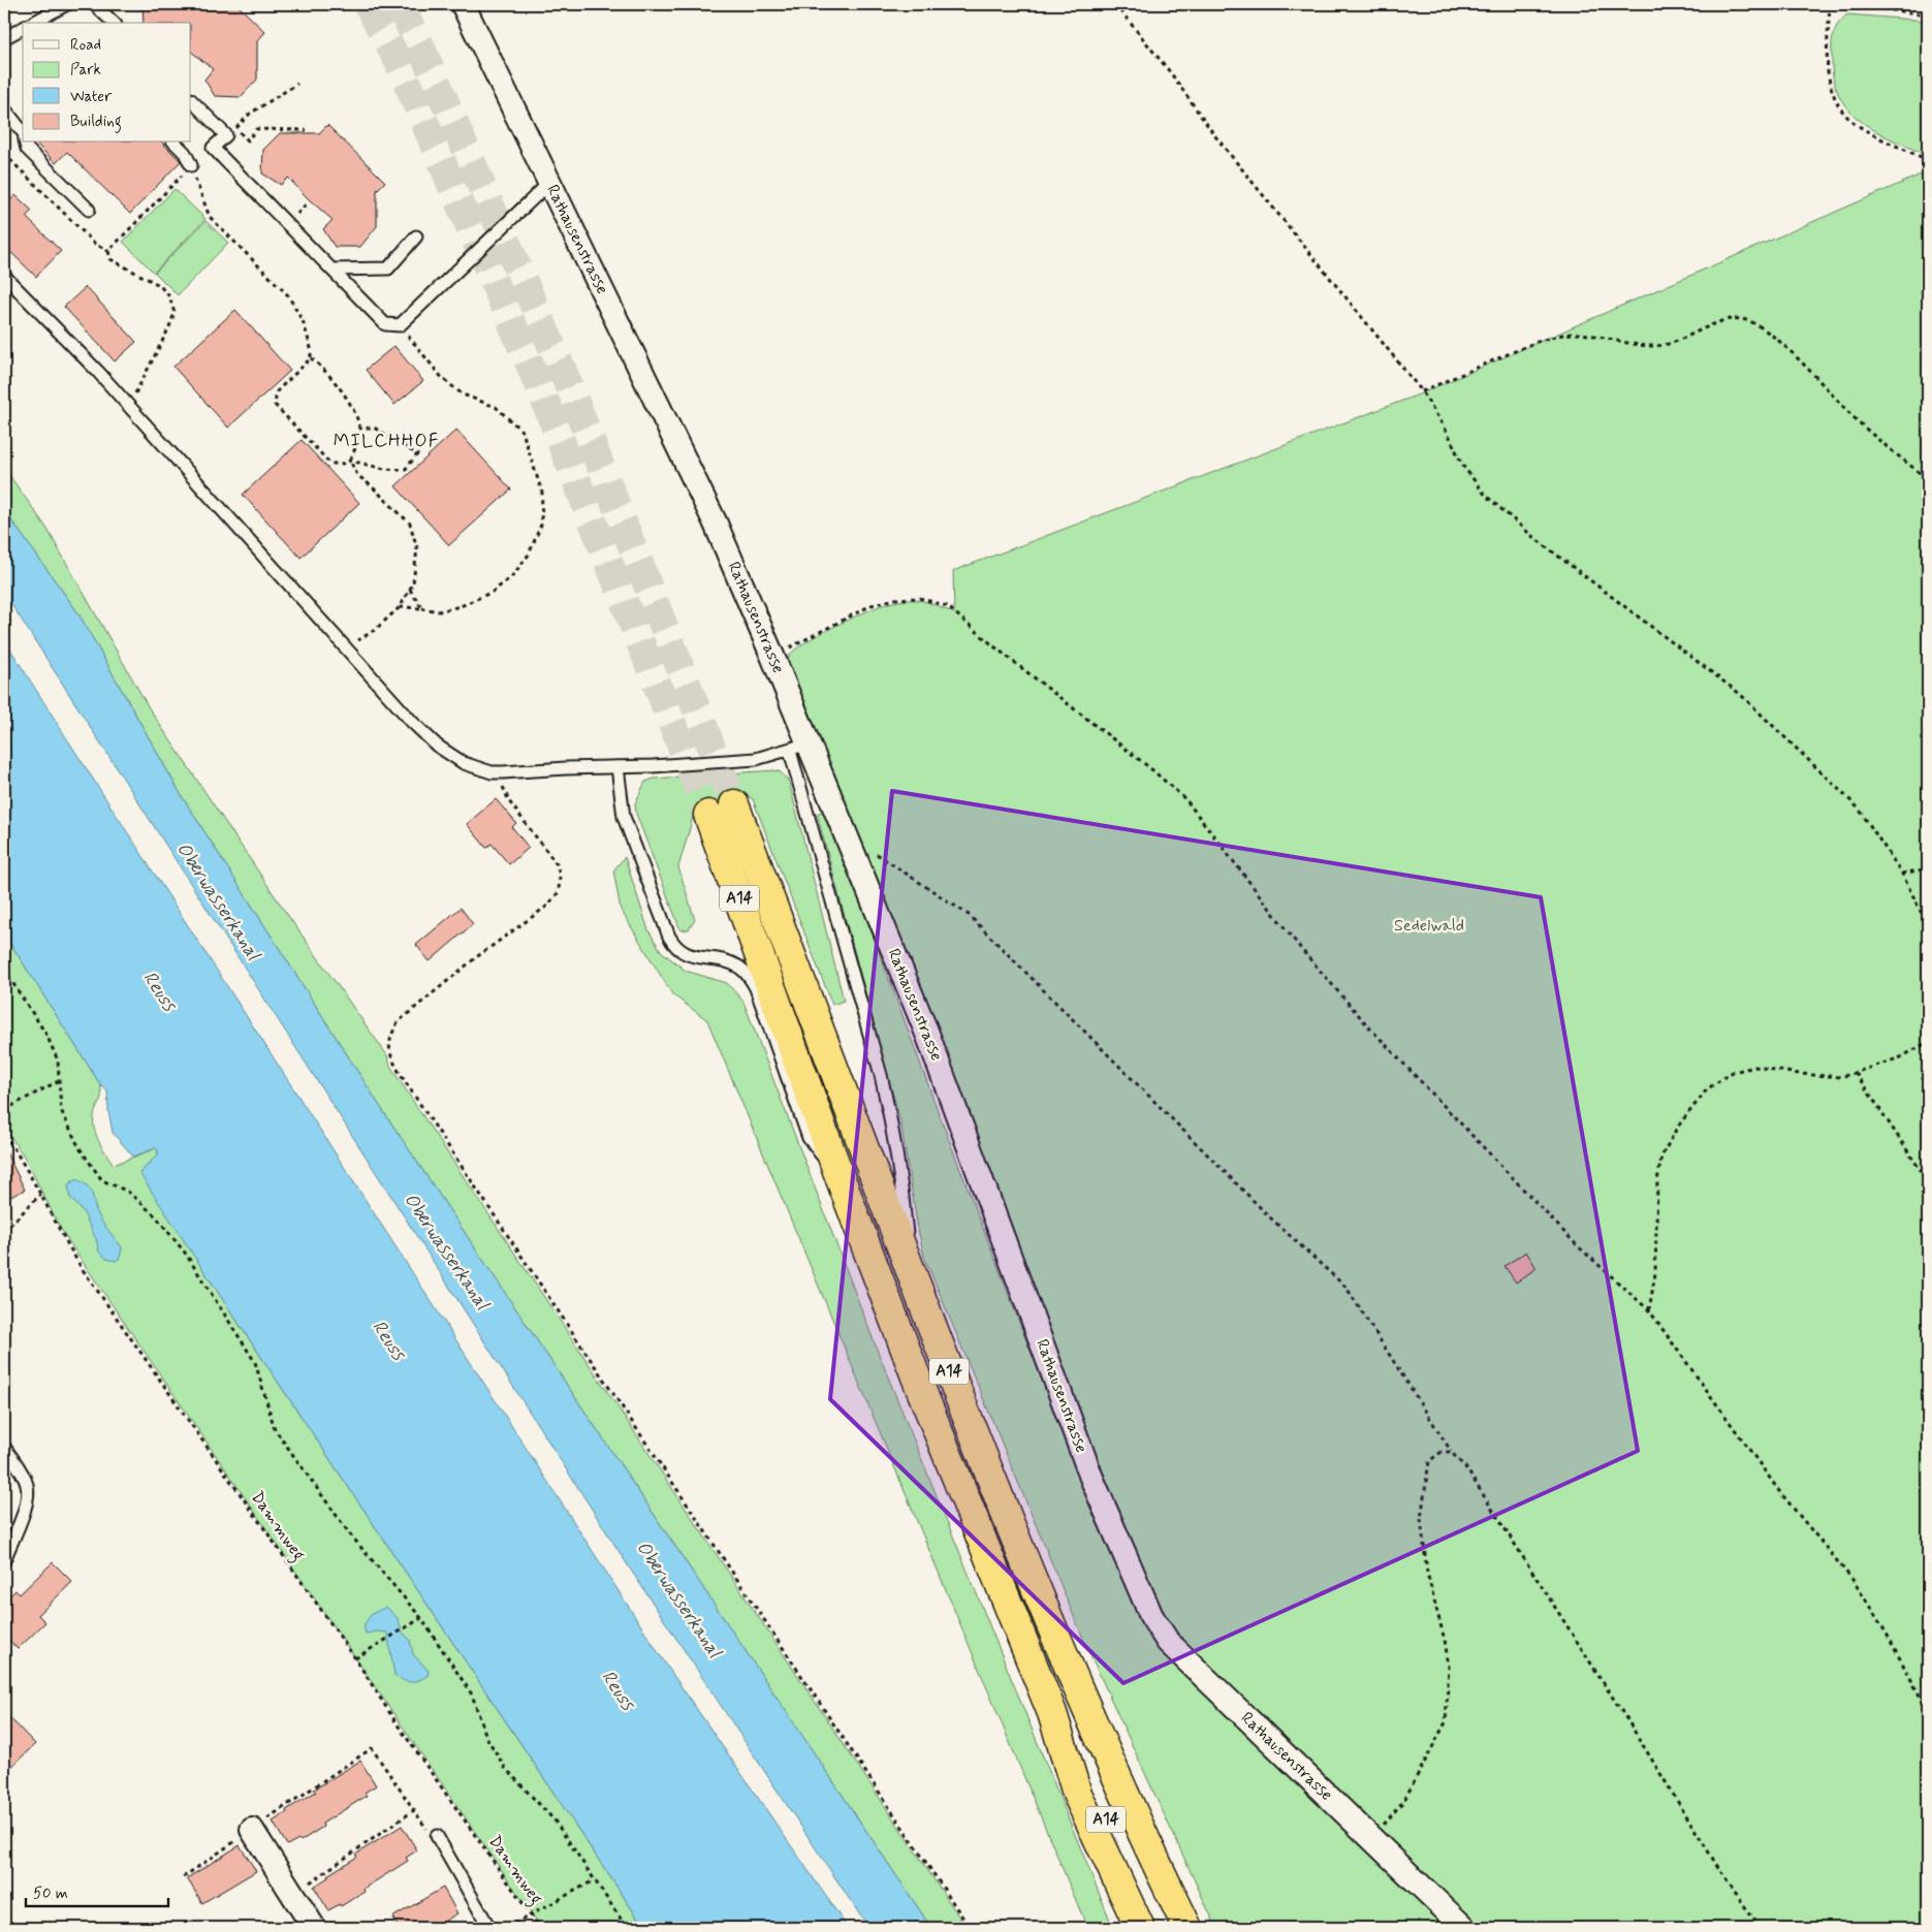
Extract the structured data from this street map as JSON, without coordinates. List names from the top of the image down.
{
  "streets": {
    "highway": ["A14"],
    "street": ["Rathausenstrasse"],
    "path": ["Dammweg"]
  },
  "districts": ["MILCHHOF"],
  "water": ["Oberwasserkanal", "Reuss"],
  "parks": ["Sedelwald"],
  "legend": [
    "Road",
    "Park",
    "Water",
    "Building"
  ],
  "scale_bar": "50 m"
}
